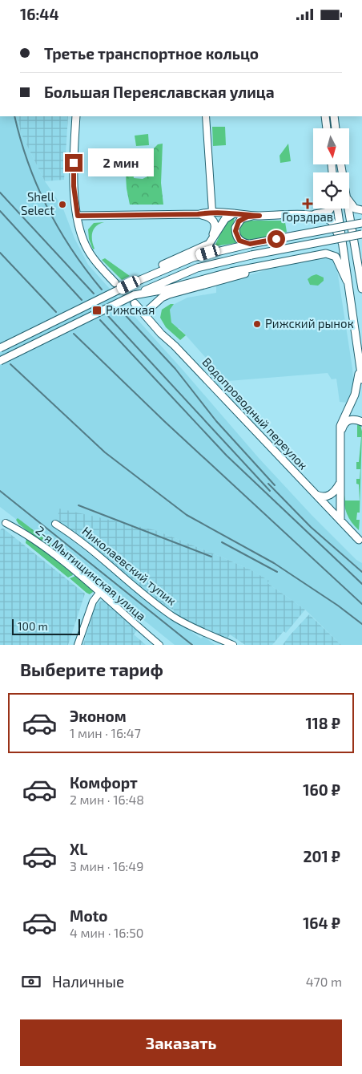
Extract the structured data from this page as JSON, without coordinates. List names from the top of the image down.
{
  "streets": {
    "main road": ["Водопроводный переулок"],
    "street": ["Николаевский тупик", "2-я Мытищинская улица"]
  },
  "places": {
    "health": ["Горздрав"],
    "other": ["Shell Select", "Рижский рынок"],
    "transit": ["Рижская"]
  },
  "scale_bar": "100 m",
  "north": "bottom",
  "page": {
    "status": "16:44",
    "banner": ["Третье транспортное кольцо", "Большая Переяславская улица"],
    "bubble": "2 мин",
    "scale": "100 m",
    "heading": "Выберите тариф",
    "list": [
      {
        "name": "Эконом",
        "note": "1 мин · 16:47",
        "value": "118 ₽"
      },
      {
        "name": "Комфорт",
        "note": "2 мин · 16:48",
        "value": "160 ₽"
      },
      {
        "name": "XL",
        "note": "3 мин · 16:49",
        "value": "201 ₽"
      },
      {
        "name": "Moto",
        "note": "4 мин · 16:50",
        "value": "164 ₽"
      }
    ],
    "pay": ["Наличные", "470 m"],
    "buttons": "Заказать"
  }
}
